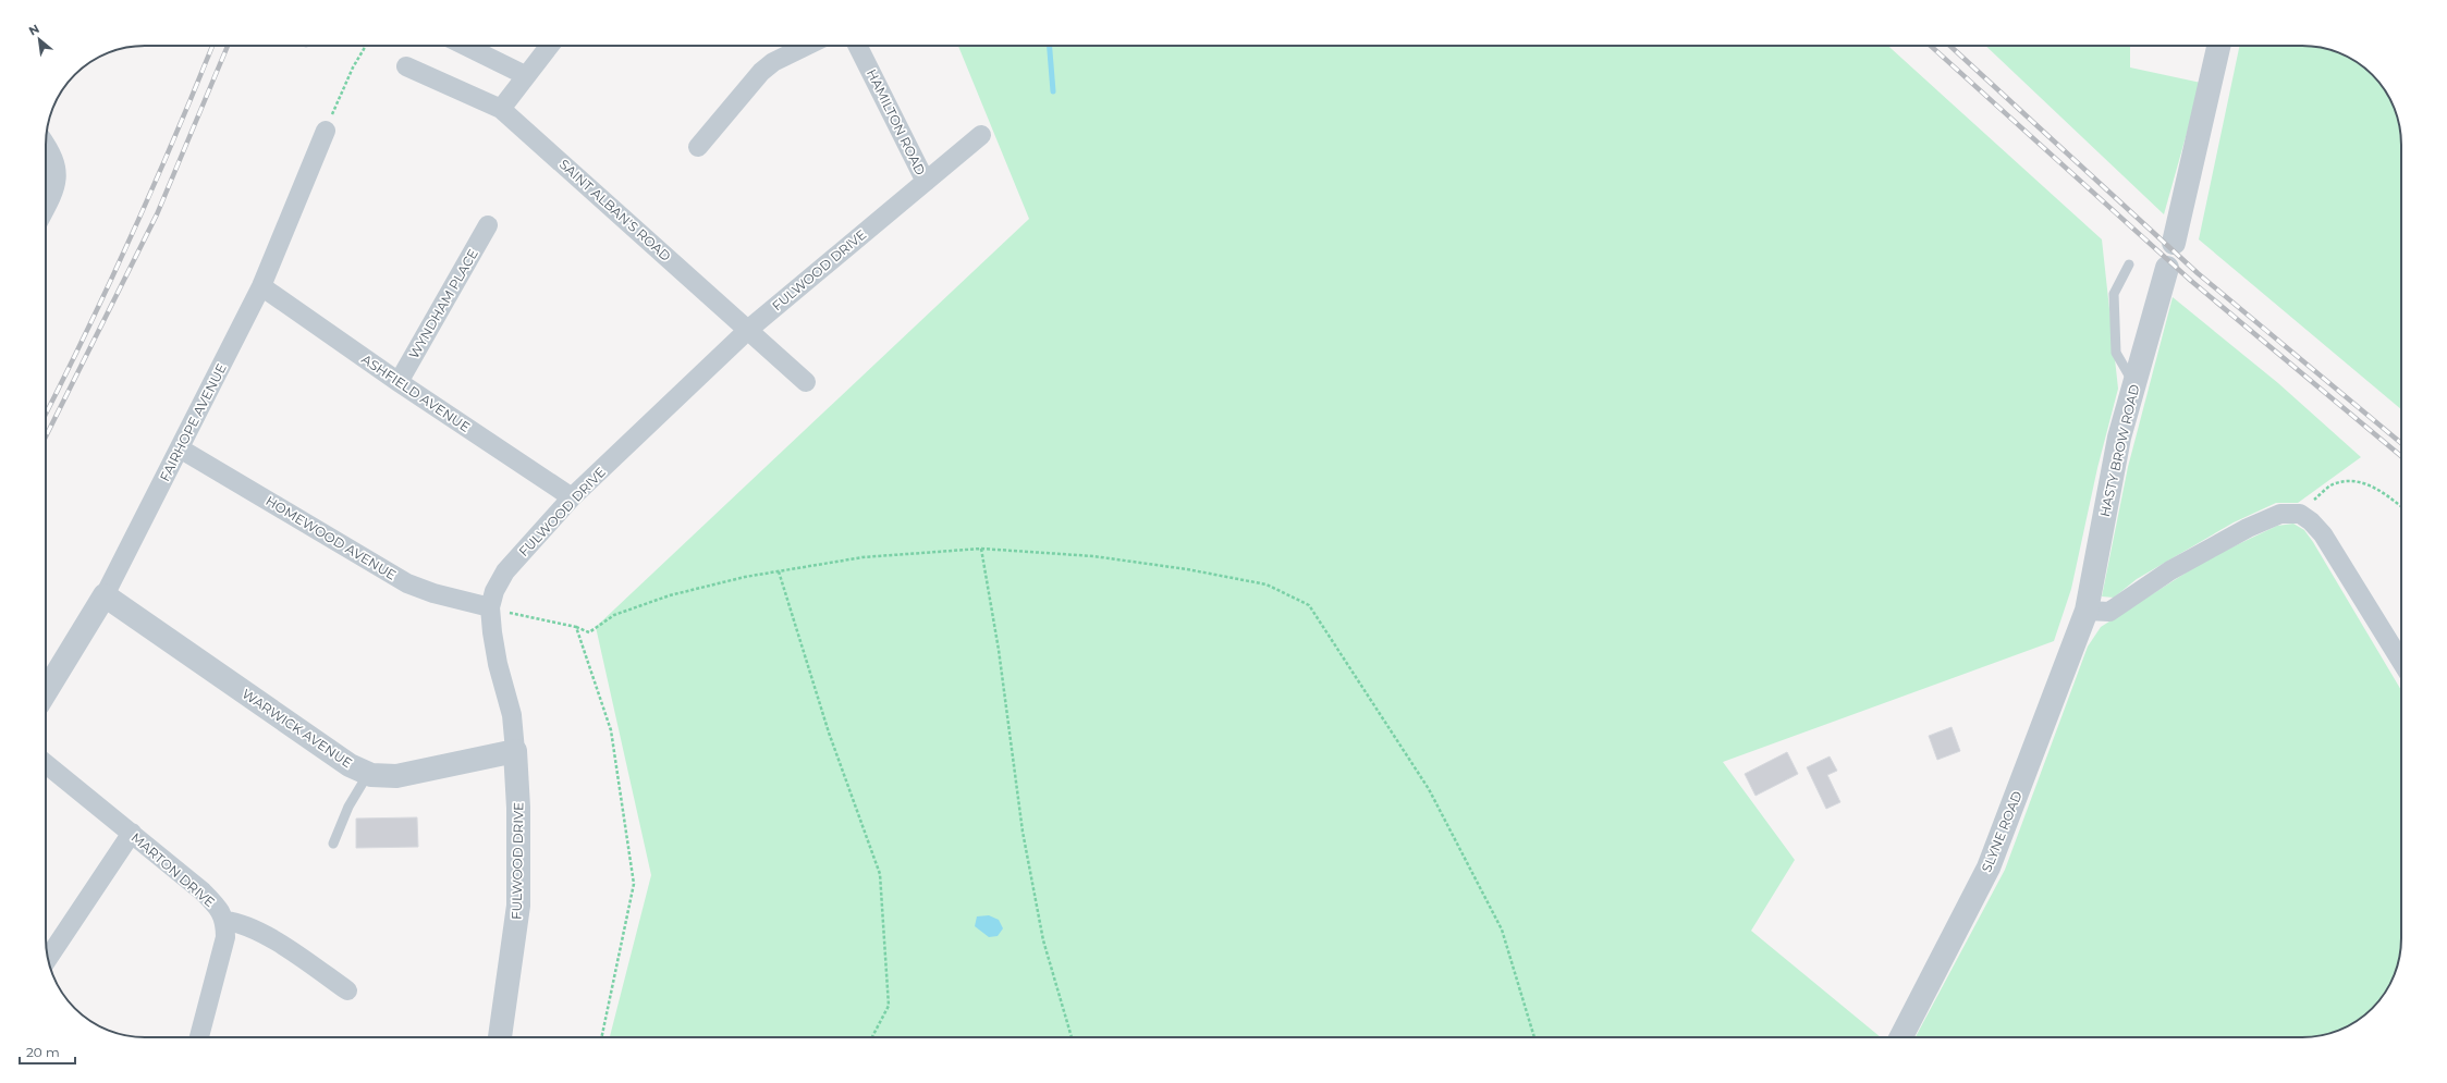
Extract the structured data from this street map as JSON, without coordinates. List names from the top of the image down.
{
  "streets": {
    "street": [
      "HAMILTON ROAD",
      "SAINT ALBAN'S ROAD",
      "FULWOOD DRIVE",
      "WYNDHAM PLACE",
      "ASHFIELD AVENUE",
      "FAIRHOPE AVENUE",
      "HASTY BROW ROAD",
      "HOMEWOOD AVENUE",
      "WARWICK AVENUE",
      "SLYNE ROAD",
      "MARTON DRIVE"
    ]
  },
  "crossings": [
    ["HAMILTON ROAD", "FULWOOD DRIVE"],
    ["SAINT ALBAN'S ROAD", "FULWOOD DRIVE"],
    ["FULWOOD DRIVE", "ASHFIELD AVENUE"],
    ["FULWOOD DRIVE", "HOMEWOOD AVENUE"],
    ["FULWOOD DRIVE", "WARWICK AVENUE"],
    ["WYNDHAM PLACE", "ASHFIELD AVENUE"],
    ["ASHFIELD AVENUE", "FAIRHOPE AVENUE"],
    ["FAIRHOPE AVENUE", "HOMEWOOD AVENUE"],
    ["FAIRHOPE AVENUE", "WARWICK AVENUE"],
    ["HASTY BROW ROAD", "SLYNE ROAD"]
  ],
  "scale_bar": "20 m",
  "north": "top left"
}
